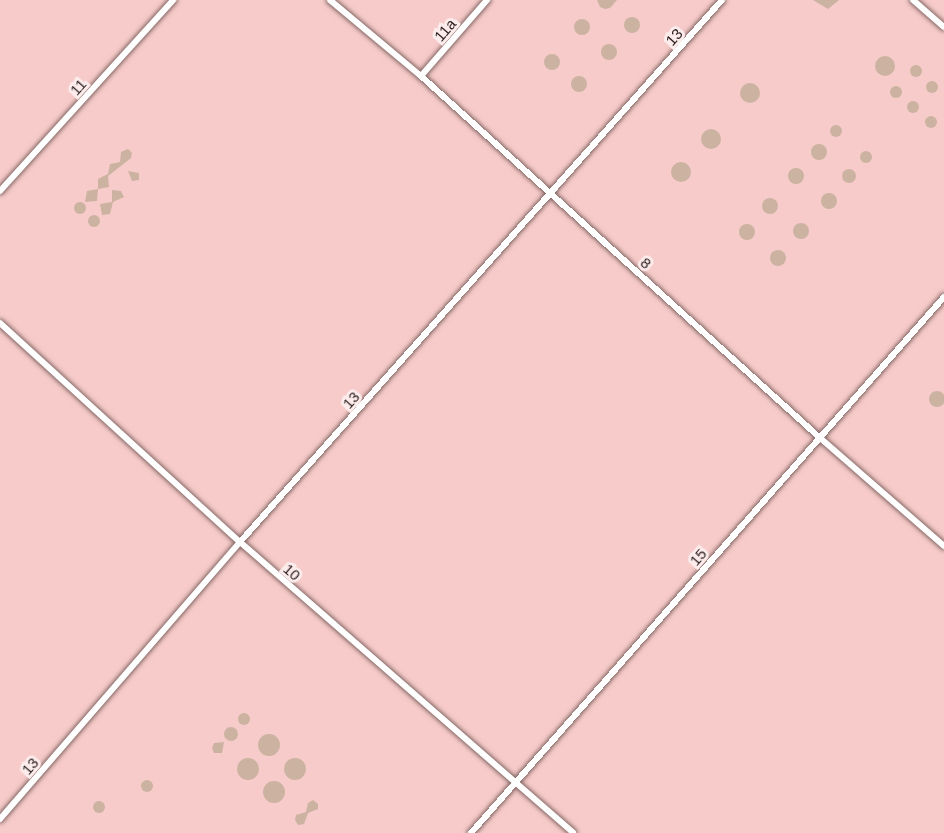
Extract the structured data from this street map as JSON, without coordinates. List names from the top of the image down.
{
  "streets": {
    "lane": [
      "11a",
      "13",
      "11",
      "8",
      "15",
      "10"
    ]
  },
  "crossings": [
    ["11a", "8"],
    ["13", "8"],
    ["13", "10"],
    ["8", "15"],
    ["15", "10"]
  ]
}
